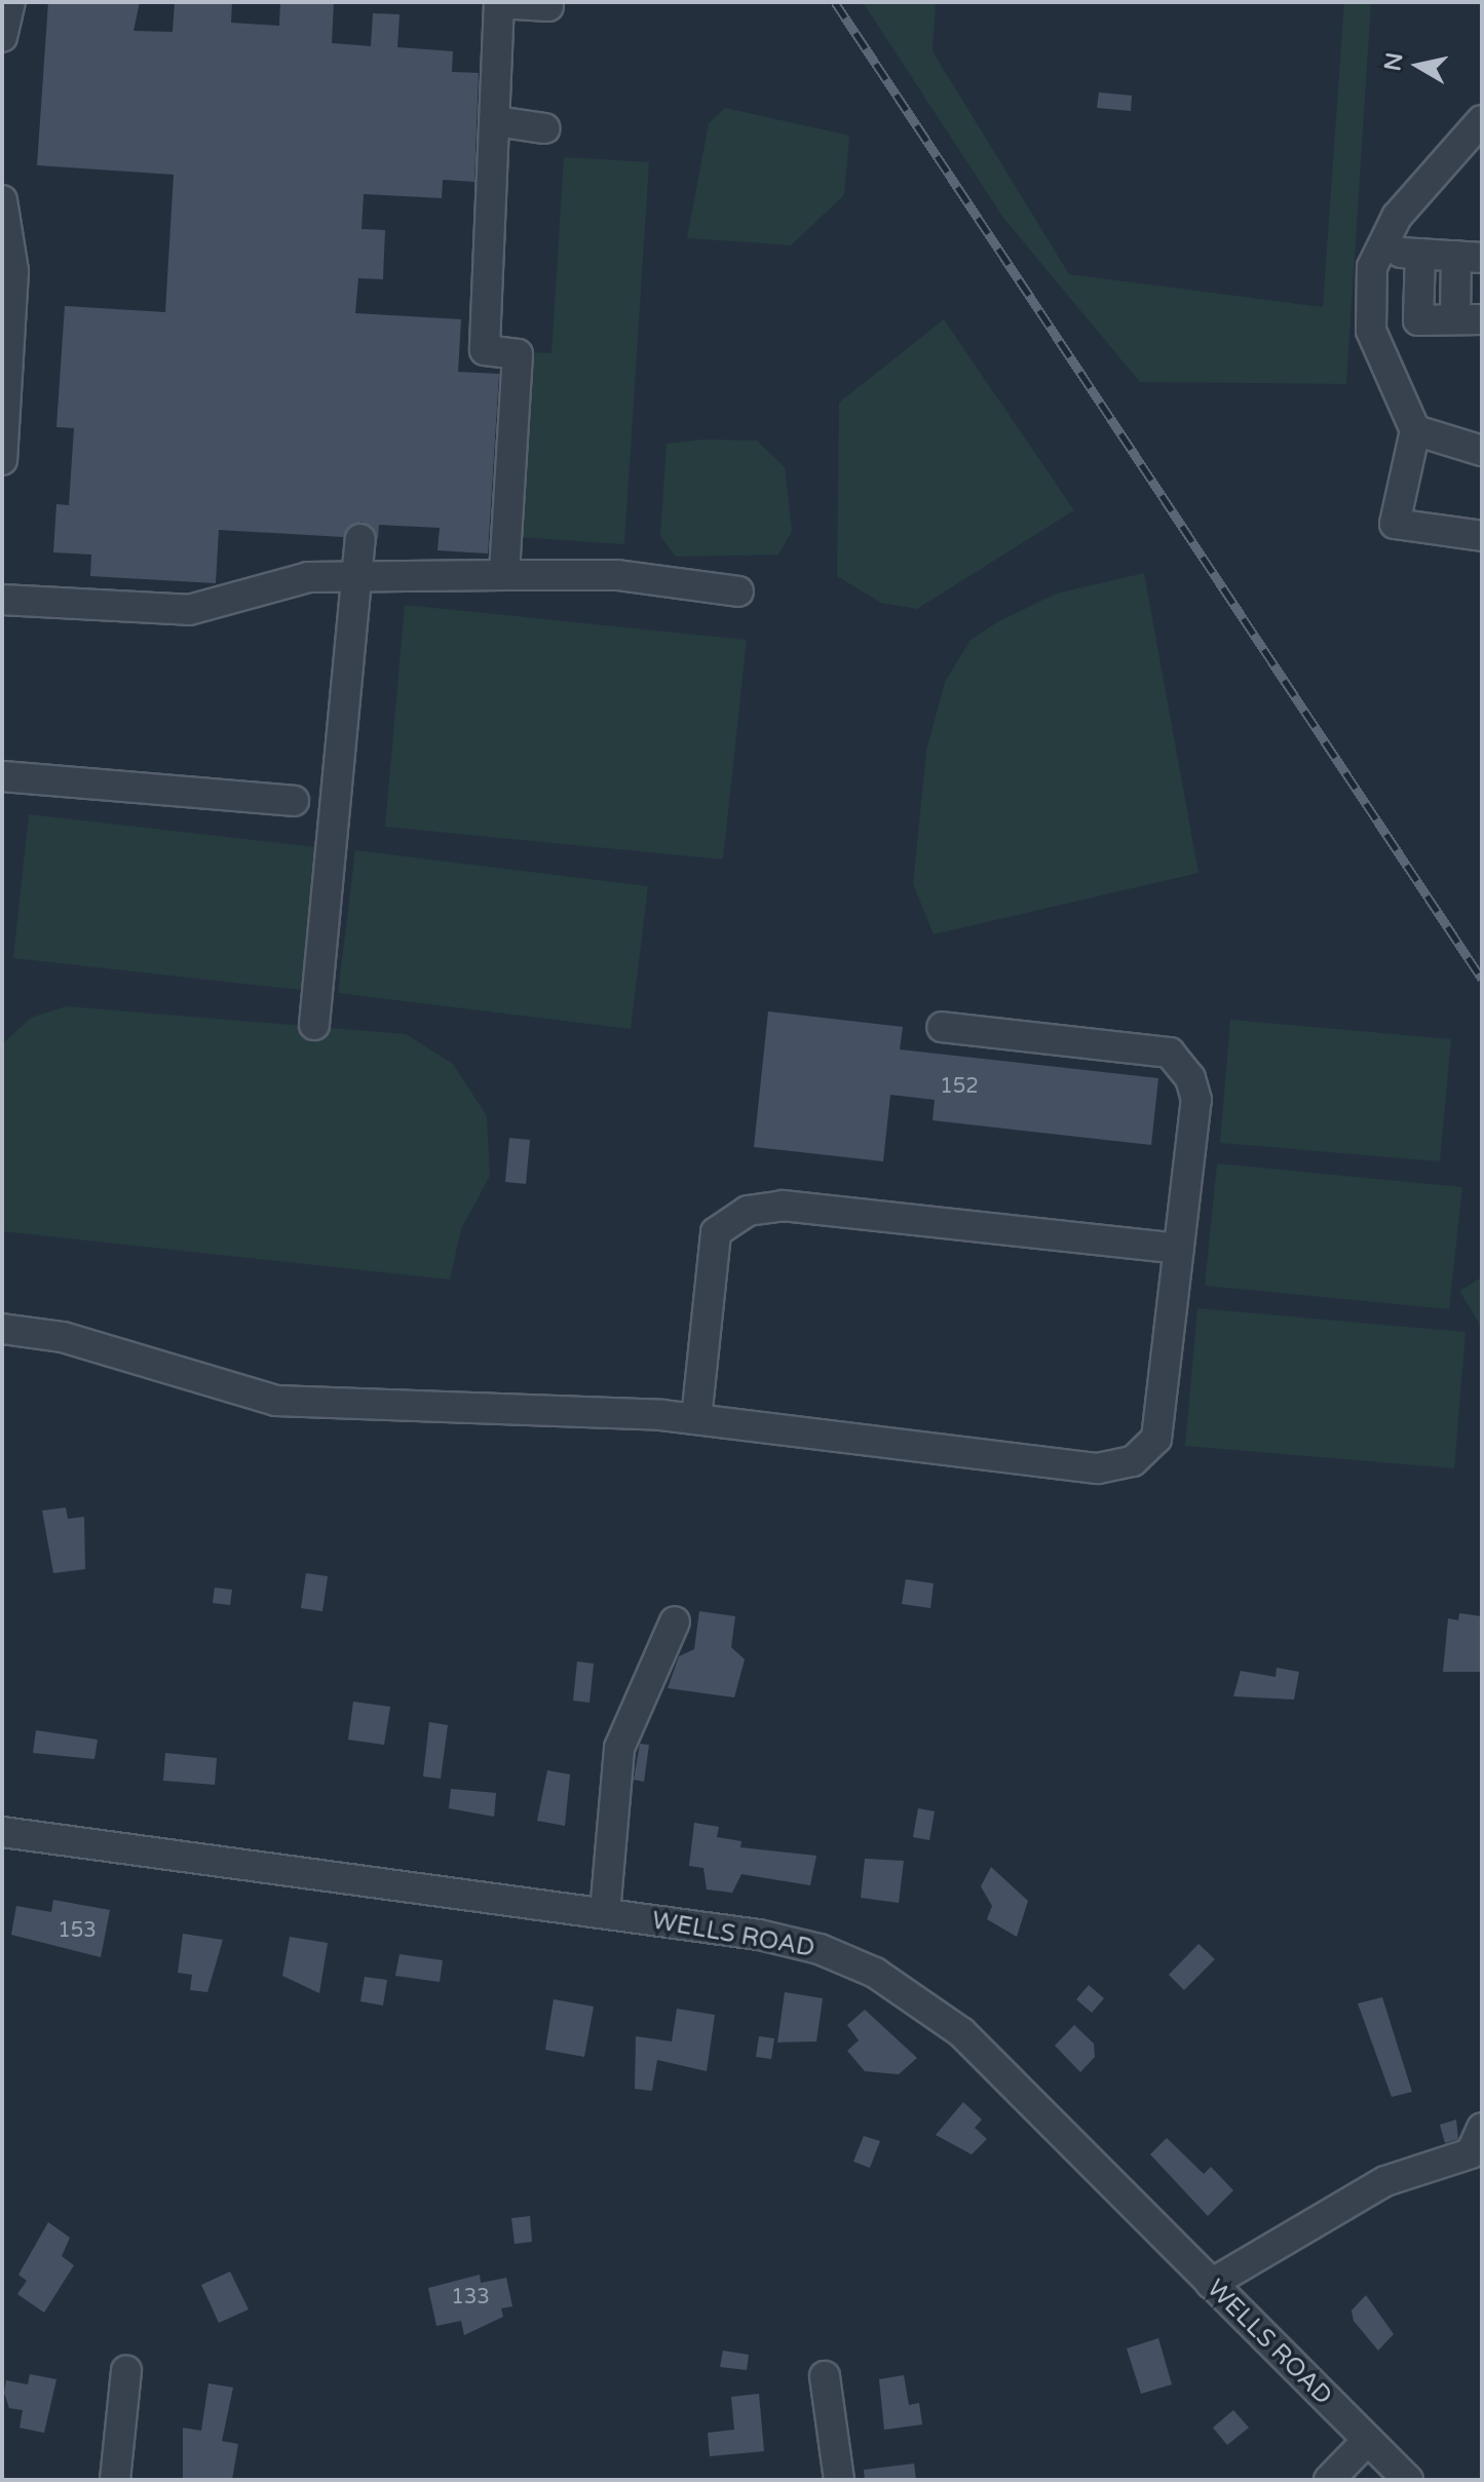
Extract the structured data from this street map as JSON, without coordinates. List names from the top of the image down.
{
  "streets": {
    "street": ["WELLS ROAD"]
  },
  "house_numbers": ["152", "153", "133"],
  "north": "left"
}
